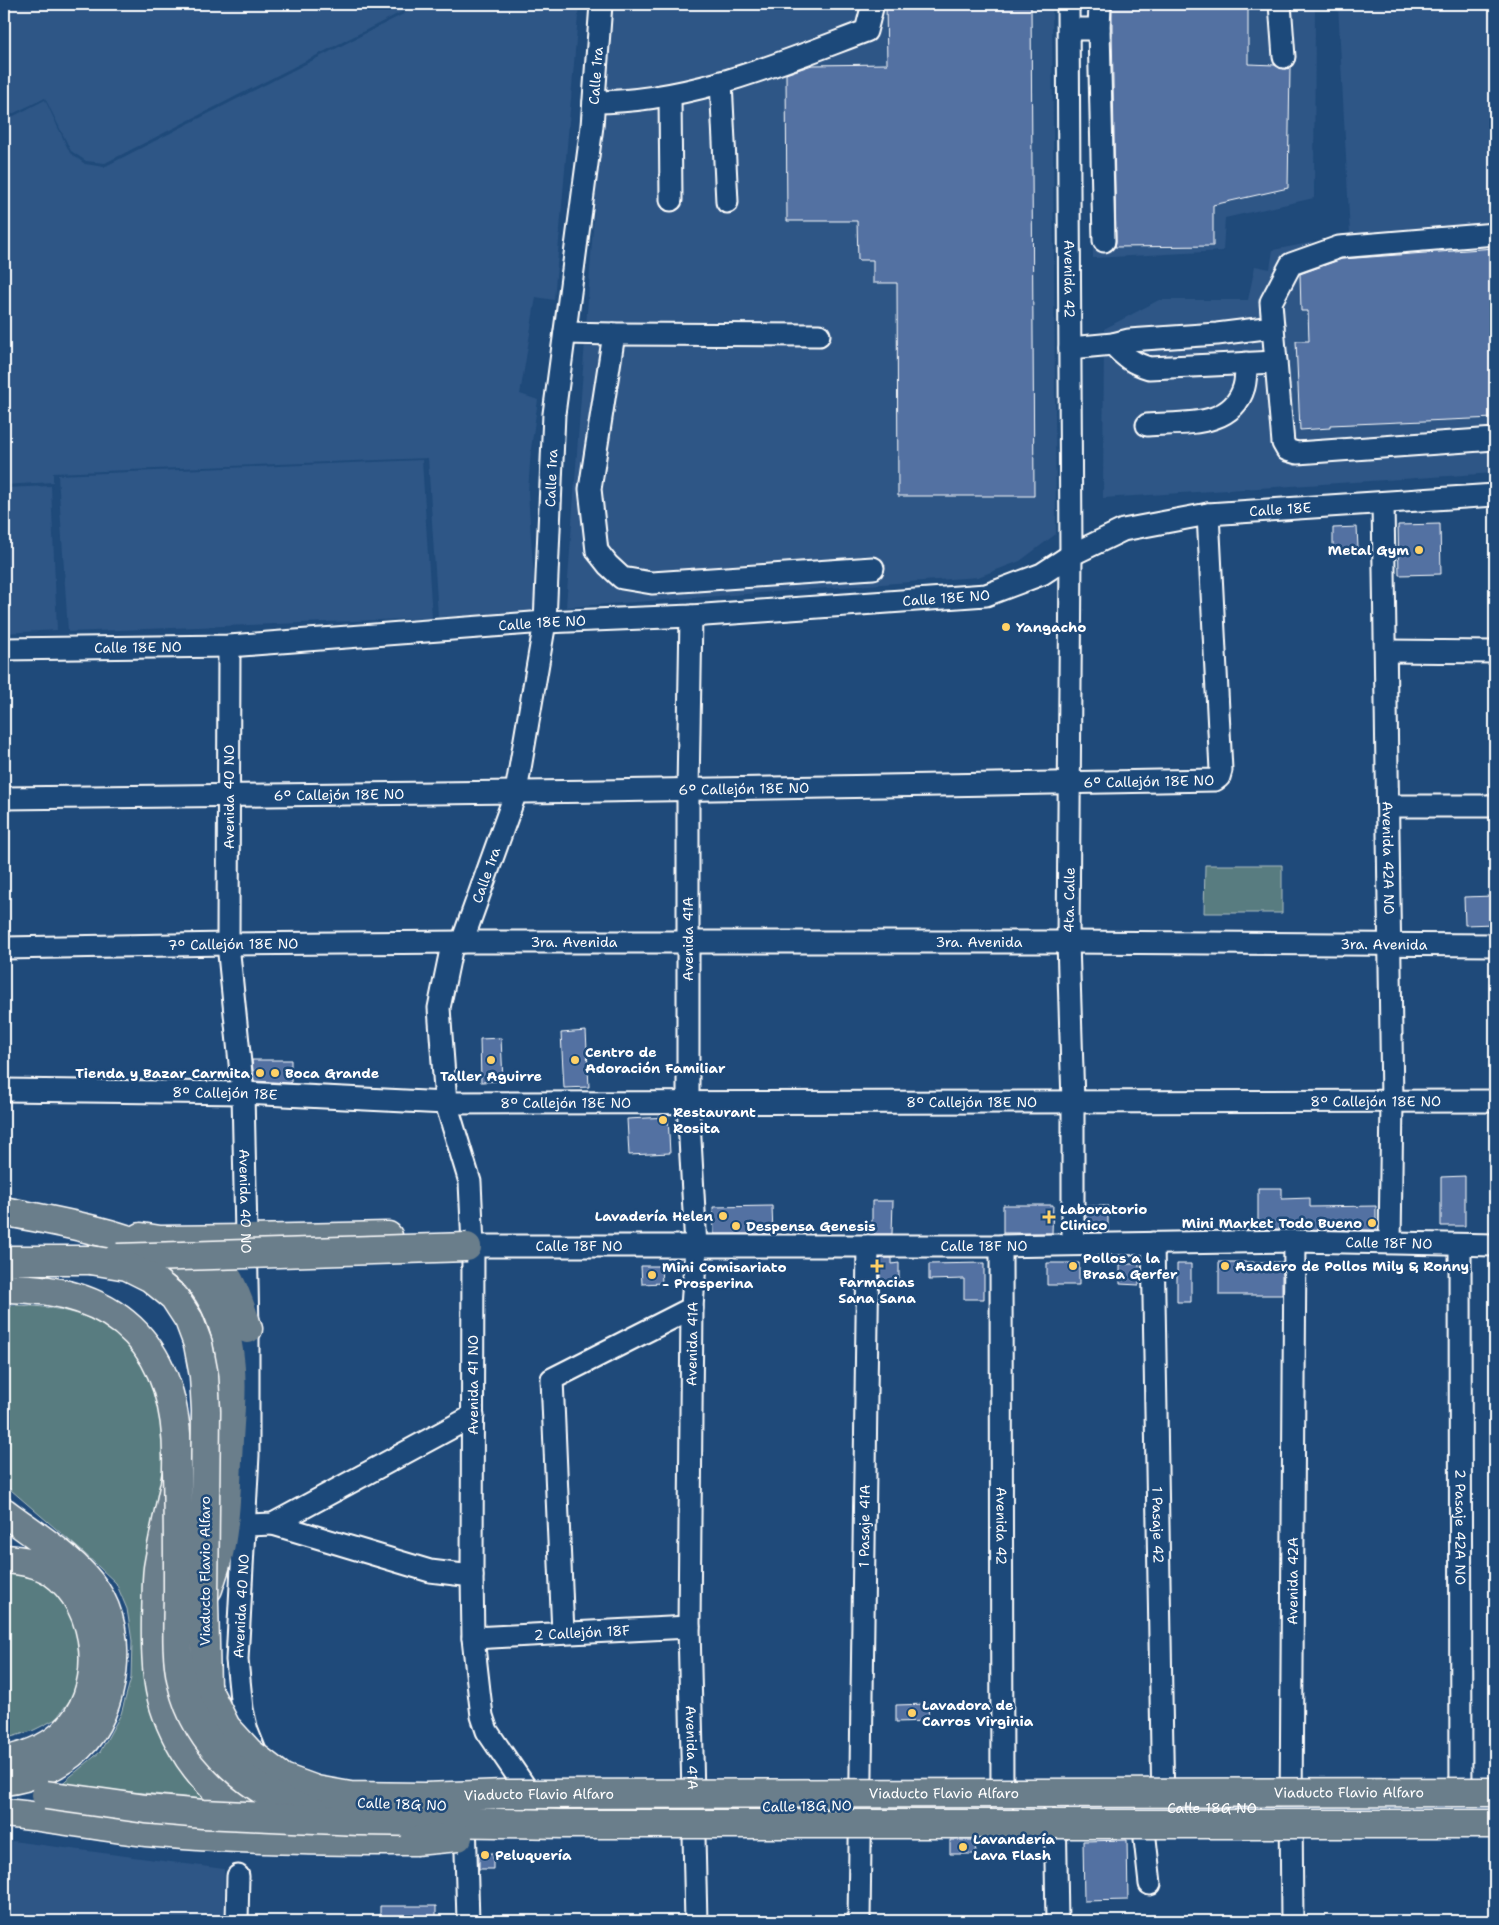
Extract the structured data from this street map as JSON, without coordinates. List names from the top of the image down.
{
  "streets": {
    "main road": ["Viaducto Flavio Alfaro"],
    "street": [
      "Calle 1ra",
      "Avenida 42",
      "Calle 18E",
      "Calle 18E NO",
      "6° Callejón 18E NO",
      "Avenida 40 NO",
      "Avenida 42A NO",
      "4ta. Calle",
      "Avenida 41A",
      "3ra. Avenida",
      "7° Callejón 18E NO",
      "8° Callejón 18E",
      "8° Callejón 18E NO",
      "Calle 18F NO",
      "Avenida 41 NO",
      "1 Pasaje 41A",
      "1 Pasaje 42",
      "2 Pasaje 42A NO",
      "Avenida 42A",
      "2 Callejón 18F",
      "Calle 18G NO"
    ]
  },
  "crossings": [
    ["Calle 1ra", "Calle 18E NO"],
    ["Calle 1ra", "6° Callejón 18E NO"],
    ["Calle 1ra", "3ra. Avenida"],
    ["Calle 1ra", "7° Callejón 18E NO"],
    ["Calle 1ra", "Avenida 41 NO"],
    ["Avenida 42", "Calle 18E"],
    ["Avenida 42", "Calle 18E NO"],
    ["Avenida 42", "4ta. Calle"],
    ["Avenida 42", "Calle 18F NO"],
    ["Avenida 42", "Calle 18G NO"],
    ["Calle 18E", "Calle 18E NO"],
    ["Calle 18E", "6° Callejón 18E NO"],
    ["Calle 18E", "Avenida 42A NO"],
    ["Calle 18E", "4ta. Calle"],
    ["Calle 18E NO", "Avenida 40 NO"],
    ["Calle 18E NO", "4ta. Calle"],
    ["Calle 18E NO", "Avenida 41A"],
    ["6° Callejón 18E NO", "Avenida 40 NO"],
    ["6° Callejón 18E NO", "4ta. Calle"],
    ["6° Callejón 18E NO", "Avenida 41A"],
    ["Avenida 40 NO", "7° Callejón 18E NO"],
    ["Avenida 40 NO", "8° Callejón 18E"],
    ["Avenida 40 NO", "Calle 18G NO"],
    ["Avenida 42A NO", "3ra. Avenida"],
    ["Avenida 42A NO", "8° Callejón 18E NO"],
    ["Avenida 42A NO", "Calle 18F NO"],
    ["4ta. Calle", "3ra. Avenida"],
    ["4ta. Calle", "8° Callejón 18E NO"],
    ["4ta. Calle", "Calle 18F NO"],
    ["Avenida 41A", "3ra. Avenida"],
    ["Avenida 41A", "8° Callejón 18E NO"],
    ["Avenida 41A", "Calle 18F NO"],
    ["Avenida 41A", "2 Callejón 18F"],
    ["Avenida 41A", "Calle 18G NO"],
    ["3ra. Avenida", "7° Callejón 18E NO"],
    ["3ra. Avenida", "Avenida 41 NO"],
    ["7° Callejón 18E NO", "Avenida 41 NO"],
    ["8° Callejón 18E", "8° Callejón 18E NO"],
    ["8° Callejón 18E", "Avenida 41 NO"],
    ["8° Callejón 18E NO", "Avenida 41 NO"],
    ["Calle 18F NO", "Avenida 41 NO"],
    ["Calle 18F NO", "1 Pasaje 41A"],
    ["Calle 18F NO", "1 Pasaje 42"],
    ["Calle 18F NO", "2 Pasaje 42A NO"],
    ["Calle 18F NO", "Avenida 42A"],
    ["Avenida 41 NO", "2 Callejón 18F"],
    ["Avenida 41 NO", "Calle 18G NO"],
    ["1 Pasaje 41A", "Calle 18G NO"],
    ["1 Pasaje 42", "Calle 18G NO"],
    ["2 Pasaje 42A NO", "Calle 18G NO"],
    ["Viaducto Flavio Alfaro", "Calle 18G NO"],
    ["Avenida 42A", "Calle 18G NO"]
  ],
  "places": {
    "other": [
      "Metal Gym",
      "Yangacho",
      "Taller Aguirre",
      "Centro de Adoración Familiar",
      "Tienda y Bazar Carmita",
      "Boca Grande",
      "Restaurant Rosita",
      "Lavadería Helen",
      "Mini Market Todo Bueno",
      "Despensa Genesis",
      "Pollos a la Brasa Gerfer",
      "Asadero de Pollos Mily & Ronny",
      "Mini Comisariato - Prosperina",
      "Lavadora de Carros Virginia",
      "Lavandería Lava Flash",
      "Peluquería"
    ],
    "health": ["Laboratorio Clinico", "Farmacias Sana Sana"]
  }
}
